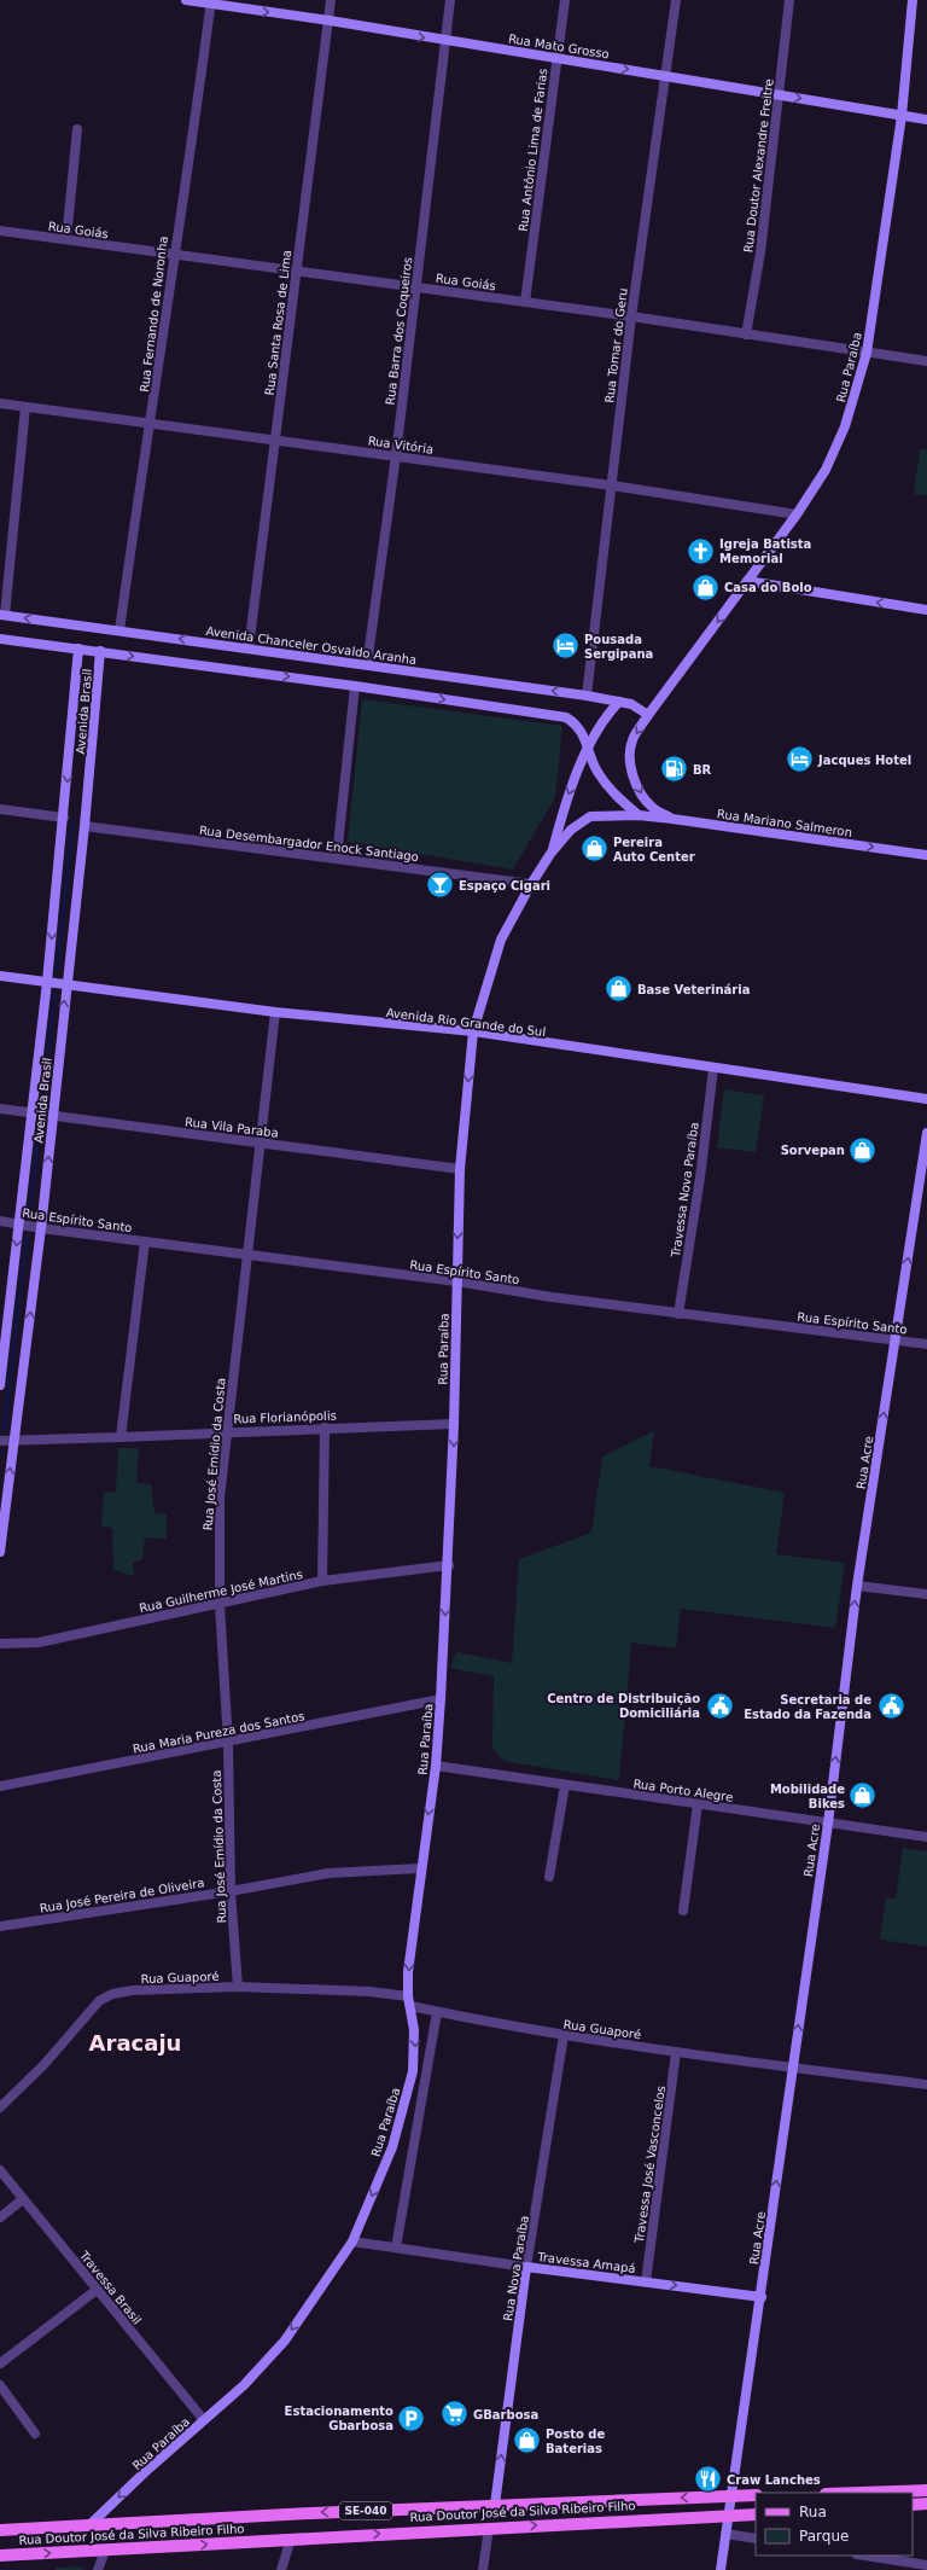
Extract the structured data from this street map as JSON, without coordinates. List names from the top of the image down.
{
  "streets": {
    "main road": ["SE-040", "Rua Doutor José da Silva Ribeiro Filho"],
    "street": [
      "Rua Mato Grosso",
      "Rua Antônio Lima de Farias",
      "Rua Doutor Alexandre Freitre",
      "Rua Goiás",
      "Rua Fernando de Noronha",
      "Rua Santa Rosa de Lima",
      "Rua Barra dos Coqueiros",
      "Rua Tomar do Geru",
      "Rua Paraíba",
      "Rua Vitória",
      "Avenida Chanceler Osvaldo Aranha",
      "Avenida Brasil",
      "Rua Mariano Salmeron",
      "Rua Desembargador Enock Santiago",
      "Avenida Rio Grande do Sul",
      "Rua Vila Paraba",
      "Travessa Nova Paraíba",
      "Rua Espírito Santo",
      "Rua Florianópolis",
      "Rua José Emídio da Costa",
      "Rua Acre",
      "Rua Guilherme José Martins",
      "Rua Maria Pureza dos Santos",
      "Rua Porto Alegre",
      "Rua José Pereira de Oliveira",
      "Rua Guaporé",
      "Travessa José Vasconcelos",
      "Travessa Amapá",
      "Rua Nova Paraíba",
      "Travessa Brasil"
    ]
  },
  "crossings": [
    ["Rua Mato Grosso", "Rua Antônio Lima de Farias"],
    ["Rua Mato Grosso", "Rua Doutor Alexandre Freitre"],
    ["Rua Mato Grosso", "Rua Fernando de Noronha"],
    ["Rua Mato Grosso", "Rua Santa Rosa de Lima"],
    ["Rua Mato Grosso", "Rua Barra dos Coqueiros"],
    ["Rua Mato Grosso", "Rua Tomar do Geru"],
    ["Rua Mato Grosso", "Rua Paraíba"],
    ["Rua Antônio Lima de Farias", "Rua Goiás"],
    ["Rua Doutor Alexandre Freitre", "Rua Goiás"],
    ["Rua Goiás", "Rua Fernando de Noronha"],
    ["Rua Goiás", "Rua Santa Rosa de Lima"],
    ["Rua Goiás", "Rua Barra dos Coqueiros"],
    ["Rua Goiás", "Rua Tomar do Geru"],
    ["Rua Goiás", "Rua Paraíba"],
    ["Rua Fernando de Noronha", "Rua Vitória"],
    ["Rua Fernando de Noronha", "Avenida Chanceler Osvaldo Aranha"],
    ["Rua Santa Rosa de Lima", "Rua Vitória"],
    ["Rua Santa Rosa de Lima", "Avenida Chanceler Osvaldo Aranha"],
    ["Rua Barra dos Coqueiros", "Rua Vitória"],
    ["Rua Barra dos Coqueiros", "Avenida Chanceler Osvaldo Aranha"],
    ["Rua Tomar do Geru", "Rua Vitória"],
    ["Rua Tomar do Geru", "Avenida Chanceler Osvaldo Aranha"],
    ["Rua Paraíba", "Rua Vitória"],
    ["Rua Paraíba", "Avenida Chanceler Osvaldo Aranha"],
    ["Rua Paraíba", "Rua Mariano Salmeron"],
    ["Rua Paraíba", "Rua Desembargador Enock Santiago"],
    ["Rua Paraíba", "Avenida Rio Grande do Sul"],
    ["Rua Paraíba", "Rua Vila Paraba"],
    ["Rua Paraíba", "Rua Espírito Santo"],
    ["Rua Paraíba", "Rua Florianópolis"],
    ["Rua Paraíba", "Rua Guilherme José Martins"],
    ["Rua Paraíba", "Rua Maria Pureza dos Santos"],
    ["Rua Paraíba", "Rua Porto Alegre"],
    ["Rua Paraíba", "Rua José Pereira de Oliveira"],
    ["Rua Paraíba", "Rua Guaporé"],
    ["Rua Paraíba", "Travessa Amapá"],
    ["Rua Paraíba", "Travessa Brasil"],
    ["Rua Paraíba", "Rua Doutor José da Silva Ribeiro Filho"],
    ["Avenida Brasil", "Rua Desembargador Enock Santiago"],
    ["Avenida Brasil", "Avenida Rio Grande do Sul"],
    ["Avenida Brasil", "Rua Vila Paraba"],
    ["Avenida Brasil", "Rua Espírito Santo"],
    ["Avenida Brasil", "Rua Florianópolis"],
    ["Avenida Rio Grande do Sul", "Travessa Nova Paraíba"],
    ["Avenida Rio Grande do Sul", "Rua José Emídio da Costa"],
    ["Rua Vila Paraba", "Rua José Emídio da Costa"],
    ["Travessa Nova Paraíba", "Rua Espírito Santo"],
    ["Rua Espírito Santo", "Rua José Emídio da Costa"],
    ["Rua Espírito Santo", "Rua Acre"],
    ["Rua Florianópolis", "Rua José Emídio da Costa"],
    ["Rua José Emídio da Costa", "Rua Guilherme José Martins"],
    ["Rua José Emídio da Costa", "Rua Maria Pureza dos Santos"],
    ["Rua José Emídio da Costa", "Rua José Pereira de Oliveira"],
    ["Rua José Emídio da Costa", "Rua Guaporé"],
    ["Rua Acre", "Rua Porto Alegre"],
    ["Rua Acre", "Rua Guaporé"],
    ["Rua Acre", "Travessa Amapá"],
    ["Rua Acre", "Rua Doutor José da Silva Ribeiro Filho"],
    ["Rua Guaporé", "Travessa José Vasconcelos"],
    ["Rua Guaporé", "Rua Nova Paraíba"],
    ["Travessa José Vasconcelos", "Travessa Amapá"],
    ["Travessa Amapá", "Rua Nova Paraíba"],
    ["Rua Nova Paraíba", "Rua Doutor José da Silva Ribeiro Filho"]
  ],
  "one_way": [
    "Rua Mato Grosso",
    "Rua Paraíba",
    "Rua Mariano Salmeron",
    "Rua Acre",
    "Rua Nova Paraíba"
  ],
  "districts": ["Aracaju"],
  "places": {
    "church": ["Igreja Batista Memorial"],
    "shop": [
      "Casa do Bolo",
      "Pereira Auto Center",
      "Base Veterinária",
      "Sorvepan",
      "Mobilidade Bikes",
      "Posto de Baterias"
    ],
    "hotel": ["Pousada Sergipana", "Jacques Hotel"],
    "fuel station": ["BR"],
    "bar": ["Espaço Cigari"],
    "public building": ["Centro de Distribuição Domiciliária", "Secretaria de Estado da Fazenda"],
    "supermarket": ["GBarbosa"],
    "parking": ["Estacionamento Gbarbosa"],
    "restaurant": ["Craw Lanches"]
  },
  "legend": ["Rua", "Parque"]
}
